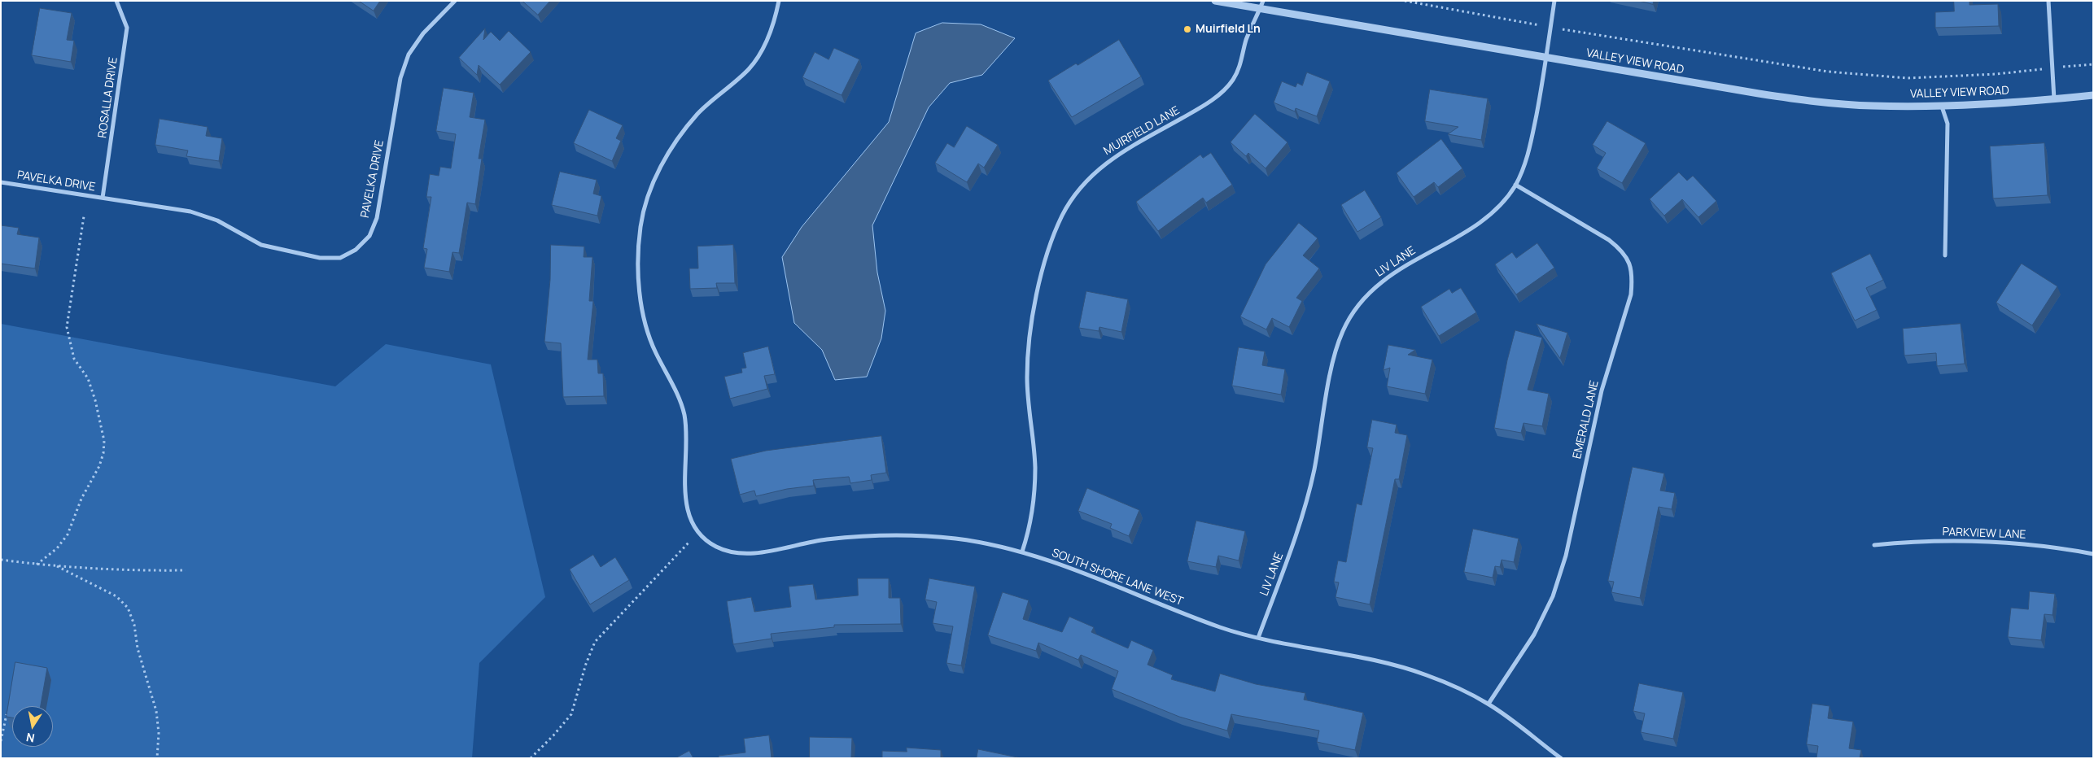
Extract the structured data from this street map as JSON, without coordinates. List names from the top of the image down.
{
  "streets": {
    "street": [
      "VALLEY VIEW ROAD",
      "ROSALLA DRIVE",
      "MUIRFIELD LANE",
      "PAVELKA DRIVE",
      "LIV LANE",
      "EMERALD LANE",
      "PARKVIEW LANE",
      "SOUTH SHORE LANE WEST"
    ]
  },
  "crossings": [
    ["VALLEY VIEW ROAD", "MUIRFIELD LANE"],
    ["VALLEY VIEW ROAD", "LIV LANE"],
    ["ROSALLA DRIVE", "PAVELKA DRIVE"],
    ["MUIRFIELD LANE", "SOUTH SHORE LANE WEST"],
    ["LIV LANE", "EMERALD LANE"],
    ["LIV LANE", "SOUTH SHORE LANE WEST"],
    ["EMERALD LANE", "SOUTH SHORE LANE WEST"]
  ],
  "places": ["Muirfield Ln"],
  "north": "bottom"
}
